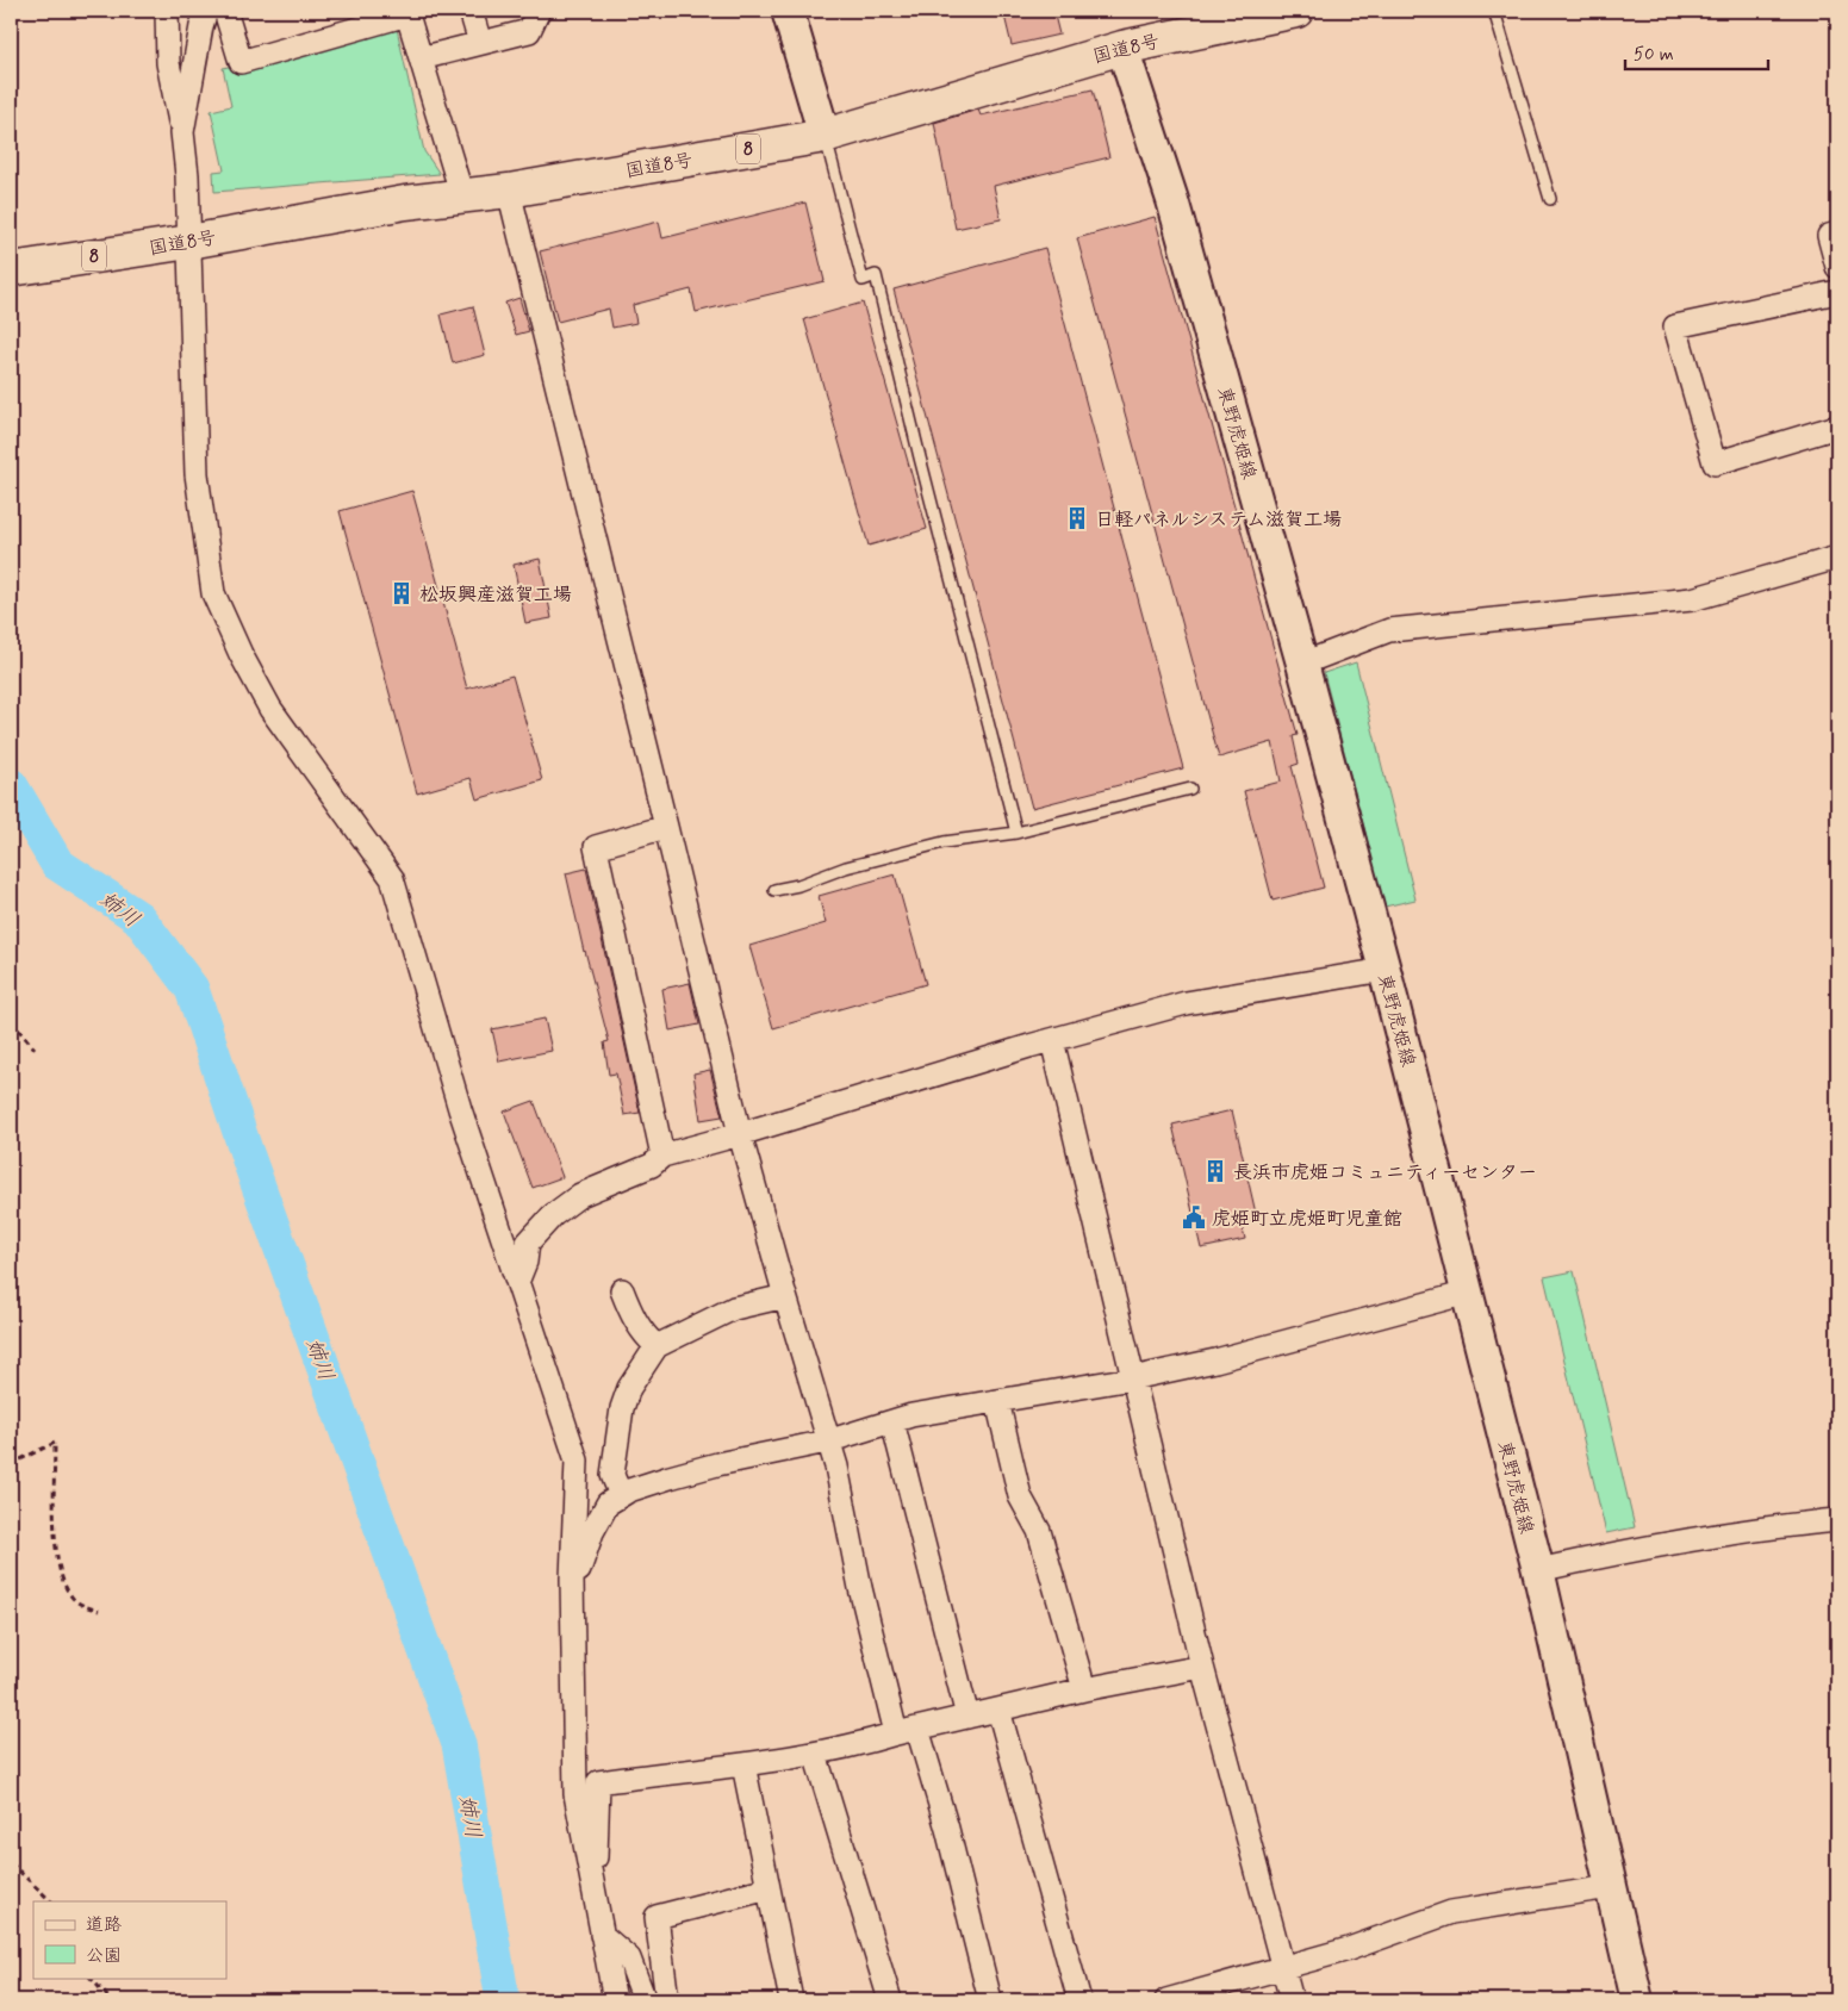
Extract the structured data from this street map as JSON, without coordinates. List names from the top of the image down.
{
  "streets": {
    "highway": ["国道8号", "8"],
    "main road": ["東野虎姫線"]
  },
  "crossings": [
    ["国道8号", "東野虎姫線"]
  ],
  "water": ["姉川"],
  "places": {
    "building": ["日軽パネルシステム滋賀工場", "松坂興産滋賀工場", "長浜市虎姫コミュニティーセンター"],
    "public building": ["虎姫町立虎姫町児童館"]
  },
  "legend": ["道路", "公園"],
  "scale_bar": "50 m"
}
